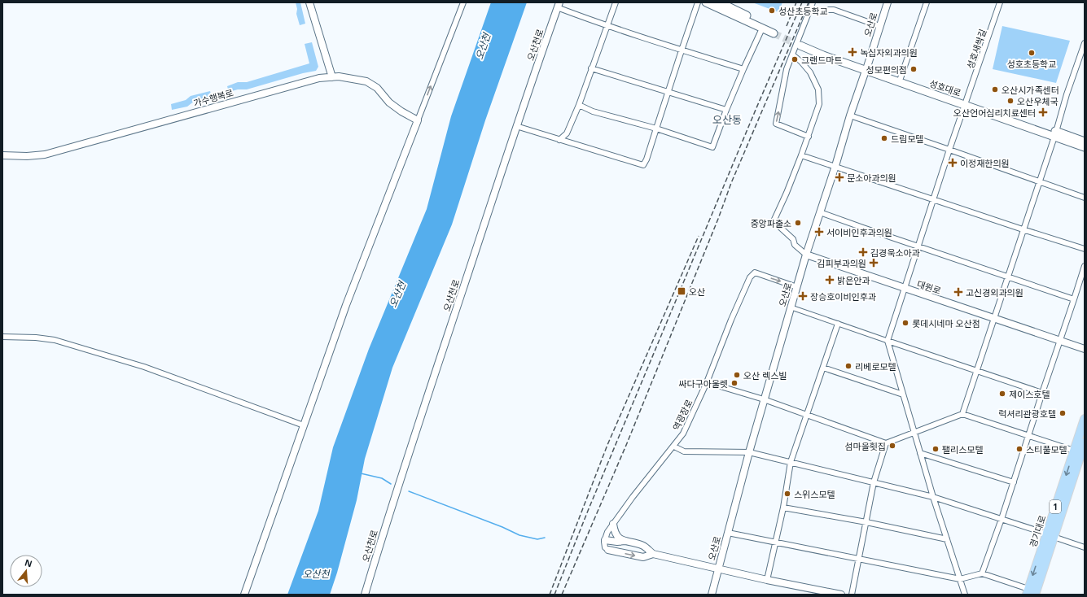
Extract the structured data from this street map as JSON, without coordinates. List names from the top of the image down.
{
  "streets": {
    "main road": ["성호대로", "1", "경기대로"],
    "street": [
      "오산로",
      "오산천로",
      "성호새싹길",
      "가수행복로",
      "대원로",
      "역광장로"
    ]
  },
  "crossings": [
    ["오산로", "성호대로"],
    ["오산로", "대원로"],
    ["오산로", "역광장로"],
    ["성호새싹길", "성호대로"],
    ["성호새싹길", "대원로"]
  ],
  "districts": ["오산동"],
  "water": ["오산천"],
  "places": {
    "other": [
      "성산초등학교",
      "성호초등학교",
      "그랜드마트",
      "성모편의점",
      "오산시가족센터",
      "오산우체국",
      "드림모텔",
      "중앙파출소",
      "롯데시네마 오산점",
      "리베로모텔",
      "오산 렉스빌",
      "싸다구아울렛",
      "제이스호텔",
      "럭셔리관광호텔",
      "섬마을횟집",
      "팰리스모텔",
      "스티풀모텔",
      "스위스모텔"
    ],
    "health": [
      "녹십자외과의원",
      "오산언어심리치료센터",
      "이정재한의원",
      "문소아과의원",
      "서이비인후과의원",
      "김경욱소아과",
      "김피부과의원",
      "밝은안과",
      "고신경외과의원",
      "장승호이비인후과"
    ],
    "transit": ["오산"]
  },
  "north": "top"
}
